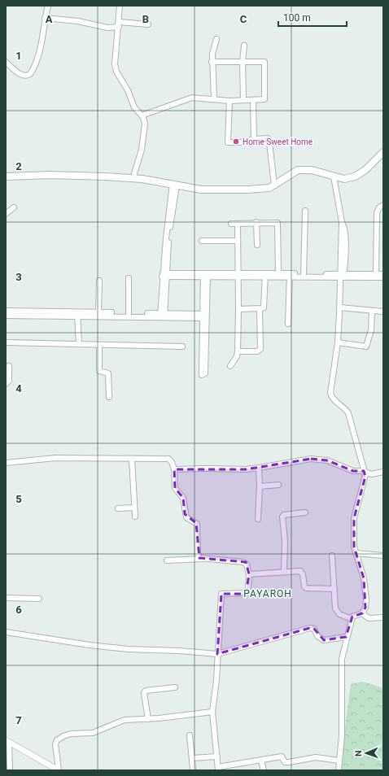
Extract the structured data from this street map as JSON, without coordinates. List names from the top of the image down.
{
  "districts": ["PAYAROH"],
  "places": ["Home Sweet Home"],
  "scale_bar": "100 m",
  "north": "left",
  "grid": {
    "columns": ["A", "B", "C"],
    "rows": [
      "1",
      "2",
      "3",
      "4",
      "5",
      "6",
      "7"
    ]
  }
}
